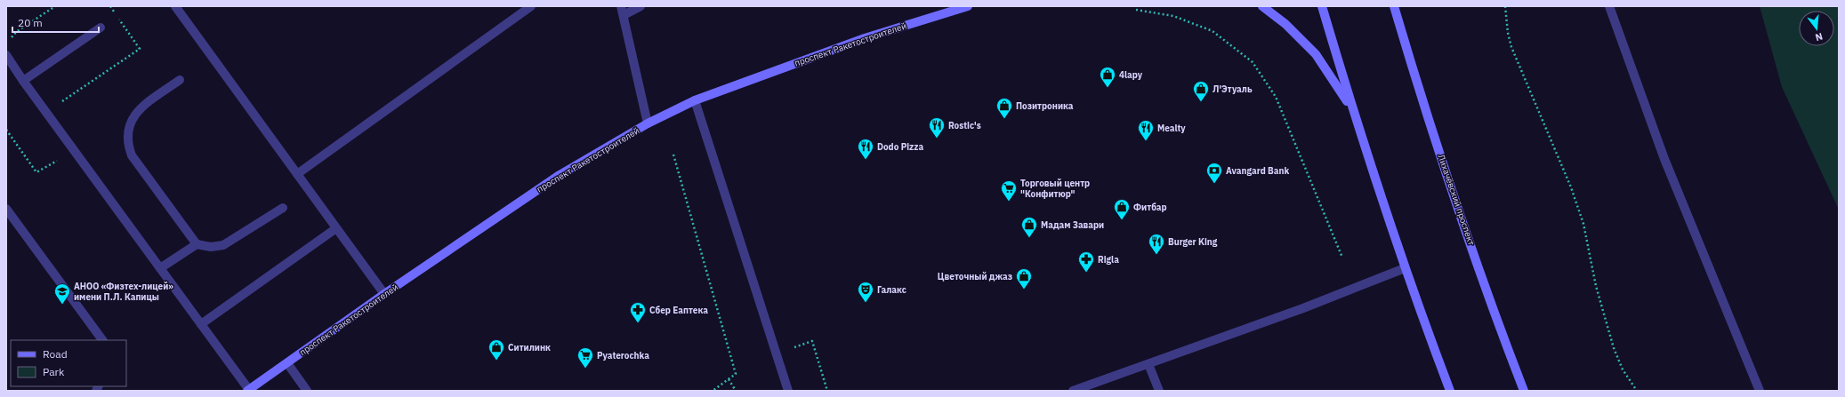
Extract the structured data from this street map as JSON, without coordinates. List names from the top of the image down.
{
  "streets": {
    "main road": ["проспект Ракетостроителей", "Лихачёвский проспект"]
  },
  "places": {
    "shop": [
      "4lapy",
      "Л'Этуаль",
      "Позитроника",
      "Фитбар",
      "Мадам Завари",
      "Цветочный джаз",
      "Ситилинк"
    ],
    "restaurant": [
      "Rostic's",
      "Mealty",
      "Dodo Pizza",
      "Burger King"
    ],
    "bank": ["Avangard Bank"],
    "supermarket": ["Торговый центр \"Конфитюр\"", "Pyaterochka"],
    "pharmacy": ["Rigla", "Сбер Еаптека"],
    "theatre": ["Галакс"],
    "school or university": ["АНОО «Физтех-лицей» имени П.Л. Капицы"]
  },
  "legend": ["Road", "Park"],
  "scale_bar": "20 m",
  "north": "bottom"
}
